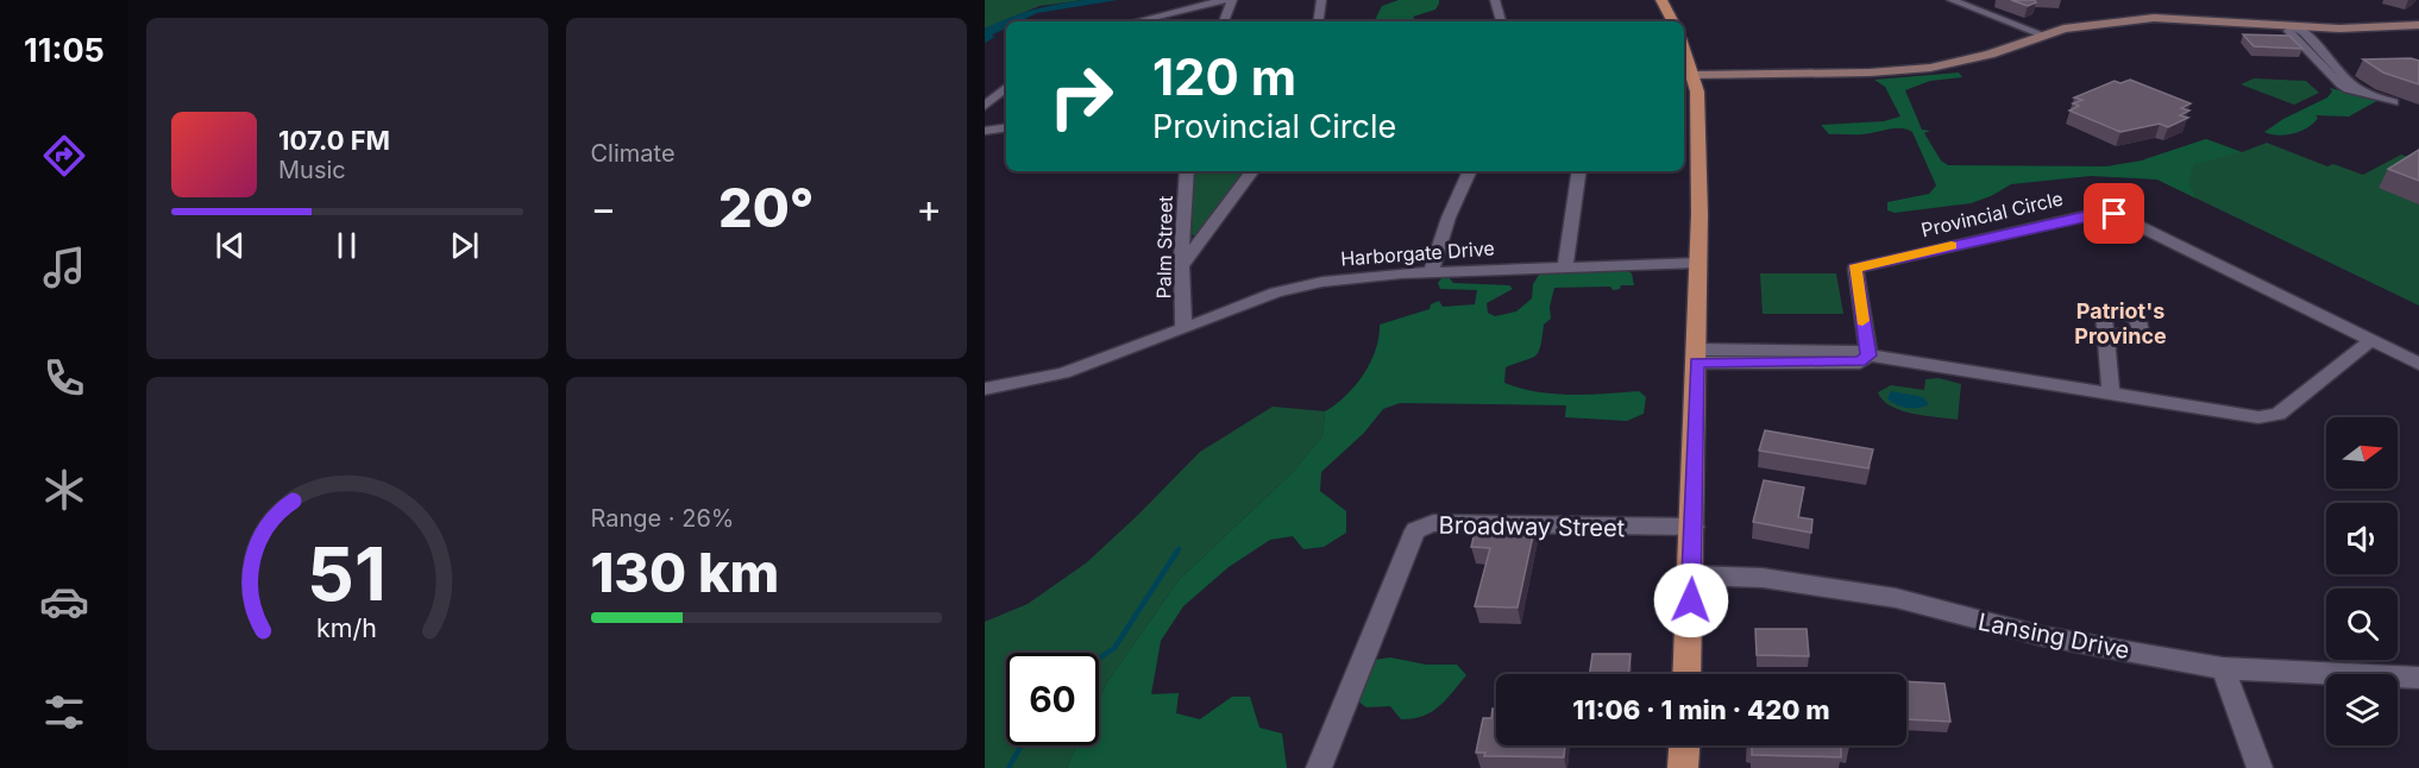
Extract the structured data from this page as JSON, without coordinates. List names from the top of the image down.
{
  "streets": {
    "street": [
      "Provincial Circle",
      "Palm Street",
      "Harborgate Drive",
      "Broadway Street",
      "Lansing Drive"
    ]
  },
  "crossings": [
    ["Palm Street", "Harborgate Drive"]
  ],
  "districts": ["Patriot's Province"],
  "north": "right",
  "page": {
    "tabs": "11:05",
    "tile": [
      "Climate",
      ["Range · 26%", "130 km"]
    ],
    "turn": ["120 m", "Provincial Circle"],
    "song": ["107.0 FM", "Music"],
    "heat": ["−", "20°", "+"],
    "limit": "60",
    "trip": "11:06 · 1 min · 420 m",
    "gauge": ["51", "km/h"]
  }
}
